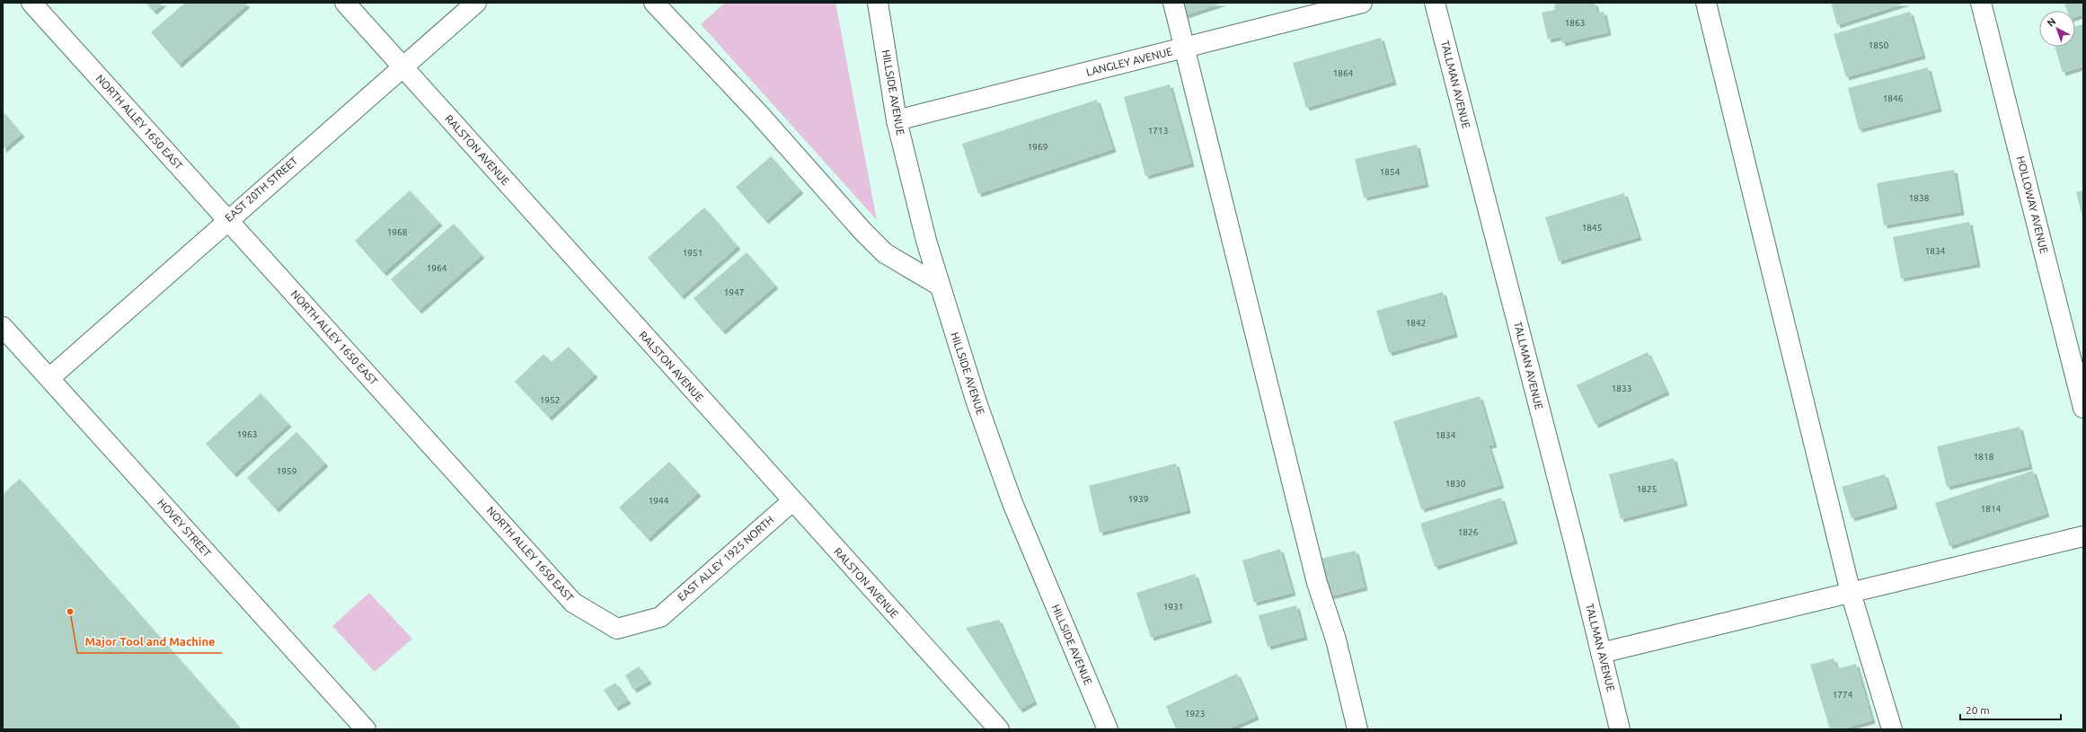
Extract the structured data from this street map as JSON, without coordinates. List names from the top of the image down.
{
  "streets": {
    "street": [
      "LANGLEY AVENUE",
      "TALLMAN AVENUE",
      "HILLSIDE AVENUE",
      "NORTH ALLEY 1650 EAST",
      "RALSTON AVENUE",
      "EAST 20TH STREET",
      "HOLLOWAY AVENUE",
      "HOVEY STREET",
      "EAST ALLEY 1925 NORTH"
    ]
  },
  "crossings": [
    ["LANGLEY AVENUE", "HILLSIDE AVENUE"],
    ["NORTH ALLEY 1650 EAST", "EAST 20TH STREET"],
    ["NORTH ALLEY 1650 EAST", "EAST ALLEY 1925 NORTH"],
    ["RALSTON AVENUE", "EAST 20TH STREET"],
    ["RALSTON AVENUE", "EAST ALLEY 1925 NORTH"],
    ["EAST 20TH STREET", "HOVEY STREET"]
  ],
  "places": ["Major Tool and Machine"],
  "house_numbers": [
    "1863",
    "1850",
    "1864",
    "1846",
    "1713",
    "1969",
    "1854",
    "1838",
    "1845",
    "1968",
    "1834",
    "1951",
    "1964",
    "1947",
    "1842",
    "1833",
    "1952",
    "1963",
    "1834",
    "1818",
    "1959",
    "1830",
    "1825",
    "1939",
    "1944",
    "1814",
    "1826",
    "1931",
    "1774",
    "1923"
  ],
  "scale_bar": "20 m",
  "north": "top left"
}
